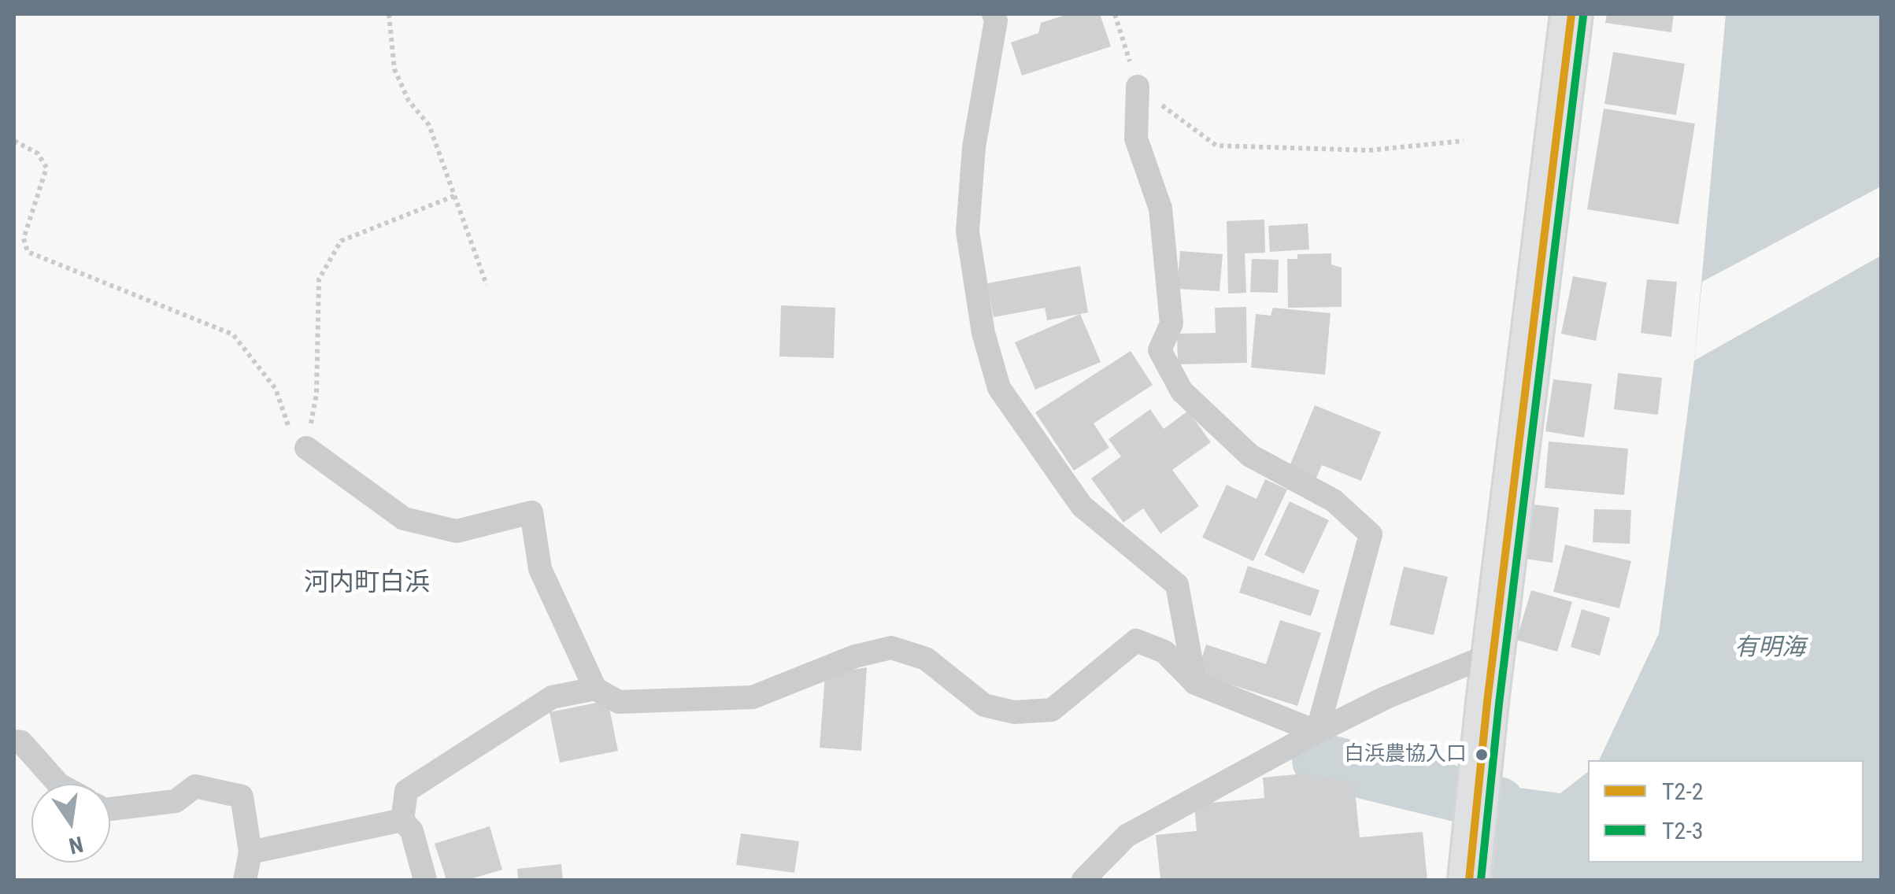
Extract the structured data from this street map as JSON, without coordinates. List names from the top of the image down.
{
  "districts": ["河内町白浜"],
  "water": ["有明海"],
  "places": ["白浜農協入口"],
  "lines": ["transit line T2-2", "transit line T2-3"],
  "legend": ["T2-2", "T2-3"],
  "north": "bottom"
}
